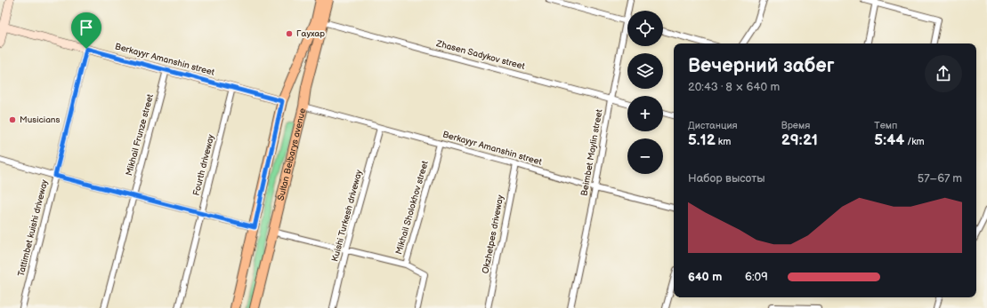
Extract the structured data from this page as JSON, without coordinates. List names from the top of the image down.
{
  "streets": {
    "main road": ["Sultan Beibarys avenue"],
    "street": [
      "Zhasen Sadykov street",
      "Berkayyr Amanshin street",
      "Mikhail Frunze street",
      "Beimbet Maylin street",
      "Fourth driveway",
      "Mikhail Sholokhov street",
      "Kuishi Turkesh driveway",
      "Tattimbet kuishi driveway",
      "Okzhetpes driveway"
    ]
  },
  "crossings": [
    ["Zhasen Sadykov street", "Beimbet Maylin street"],
    ["Zhasen Sadykov street", "Sultan Beibarys avenue"],
    ["Berkayyr Amanshin street", "Mikhail Frunze street"],
    ["Berkayyr Amanshin street", "Beimbet Maylin street"],
    ["Berkayyr Amanshin street", "Sultan Beibarys avenue"],
    ["Berkayyr Amanshin street", "Fourth driveway"],
    ["Berkayyr Amanshin street", "Mikhail Sholokhov street"],
    ["Berkayyr Amanshin street", "Kuishi Turkesh driveway"],
    ["Berkayyr Amanshin street", "Tattimbet kuishi driveway"],
    ["Berkayyr Amanshin street", "Okzhetpes driveway"]
  ],
  "places": ["Гаухар", "Musicians"],
  "page": {
    "map_buttons": ["+", "−"],
    "heading": ["Вечерний забег", "20:43 · 8 × 640 m"],
    "stats": [
      ["Дистанция", "5.12 km"],
      ["Время", "29:21"],
      ["Темп", "5:44 /km"]
    ],
    "chart": ["Набор высоты", "57–67 m"],
    "list": [
      {
        "name": "640 m",
        "note": "6:09"
      }
    ]
  }
}
